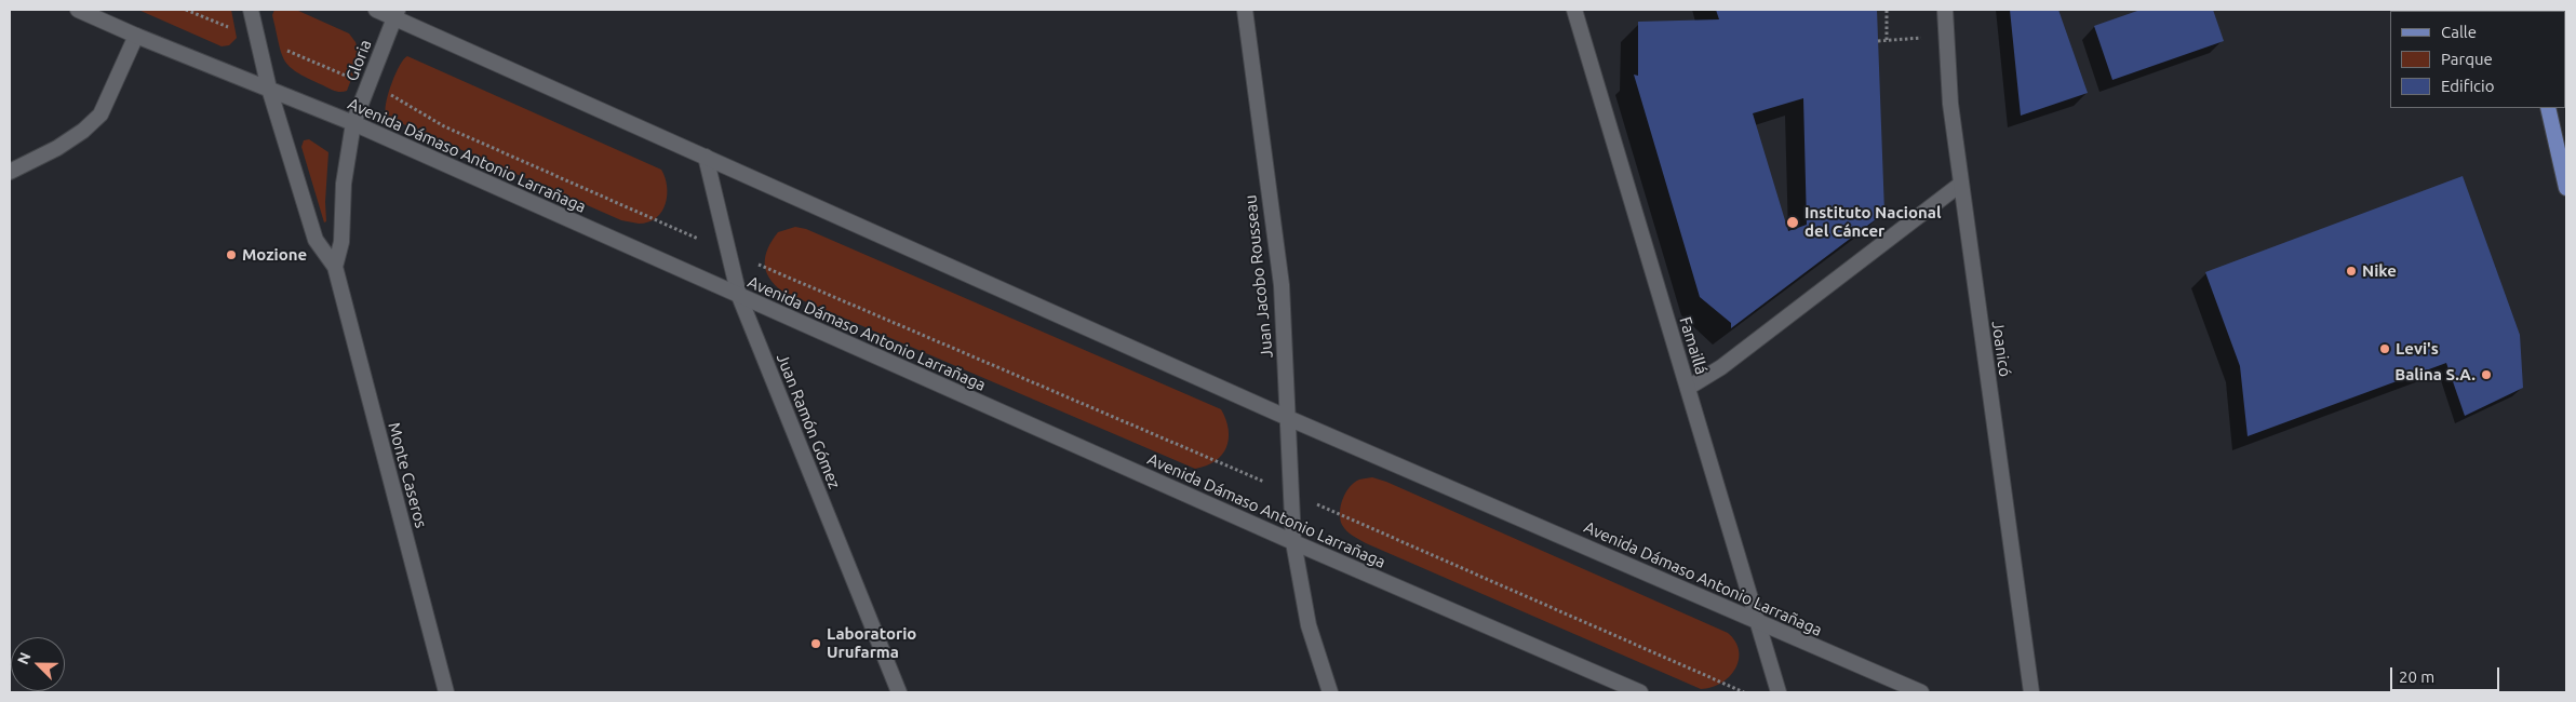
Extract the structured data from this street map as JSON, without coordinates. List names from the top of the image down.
{
  "streets": {
    "street": [
      "Gloria",
      "Avenida Dámaso Antonio Larrañaga",
      "Juan Jacobo Rousseau",
      "Famaillá",
      "Joanicó",
      "Juan Ramón Gómez",
      "Monte Caseros"
    ]
  },
  "crossings": [
    ["Gloria", "Avenida Dámaso Antonio Larrañaga"],
    ["Gloria", "Monte Caseros"],
    ["Avenida Dámaso Antonio Larrañaga", "Juan Jacobo Rousseau"],
    ["Avenida Dámaso Antonio Larrañaga", "Famaillá"],
    ["Avenida Dámaso Antonio Larrañaga", "Juan Ramón Gómez"],
    ["Avenida Dámaso Antonio Larrañaga", "Monte Caseros"]
  ],
  "places": [
    "Instituto Nacional del Cáncer",
    "Mozione",
    "Nike",
    "Levi's",
    "Balina S.A.",
    "Laboratorio Urufarma"
  ],
  "legend": ["Calle", "Parque", "Edificio"],
  "scale_bar": "20 m",
  "north": "top left"
}
